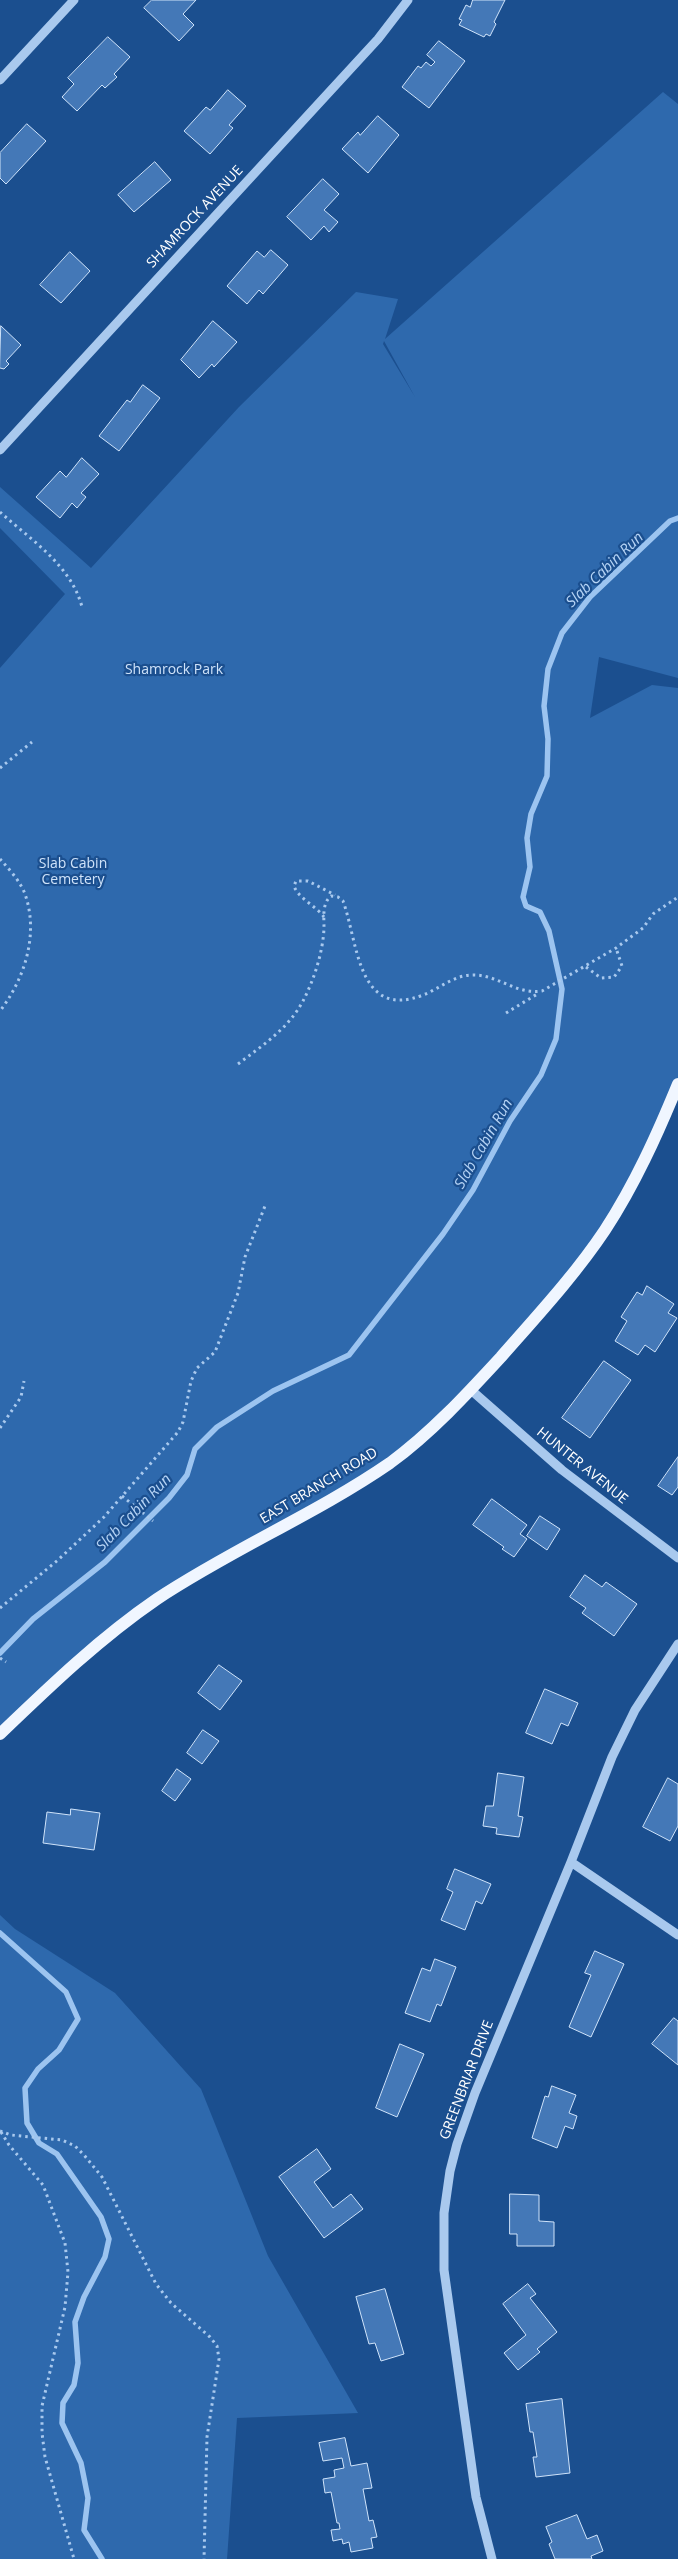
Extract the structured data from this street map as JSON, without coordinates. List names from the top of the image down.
{
  "streets": {
    "main road": ["EAST BRANCH ROAD"],
    "street": ["SHAMROCK AVENUE", "HUNTER AVENUE", "GREENBRIAR DRIVE"]
  },
  "crossings": [
    ["HUNTER AVENUE", "EAST BRANCH ROAD"]
  ],
  "water": ["Slab Cabin Run"],
  "parks": ["Shamrock Park", "Slab Cabin Cemetery"]
}
